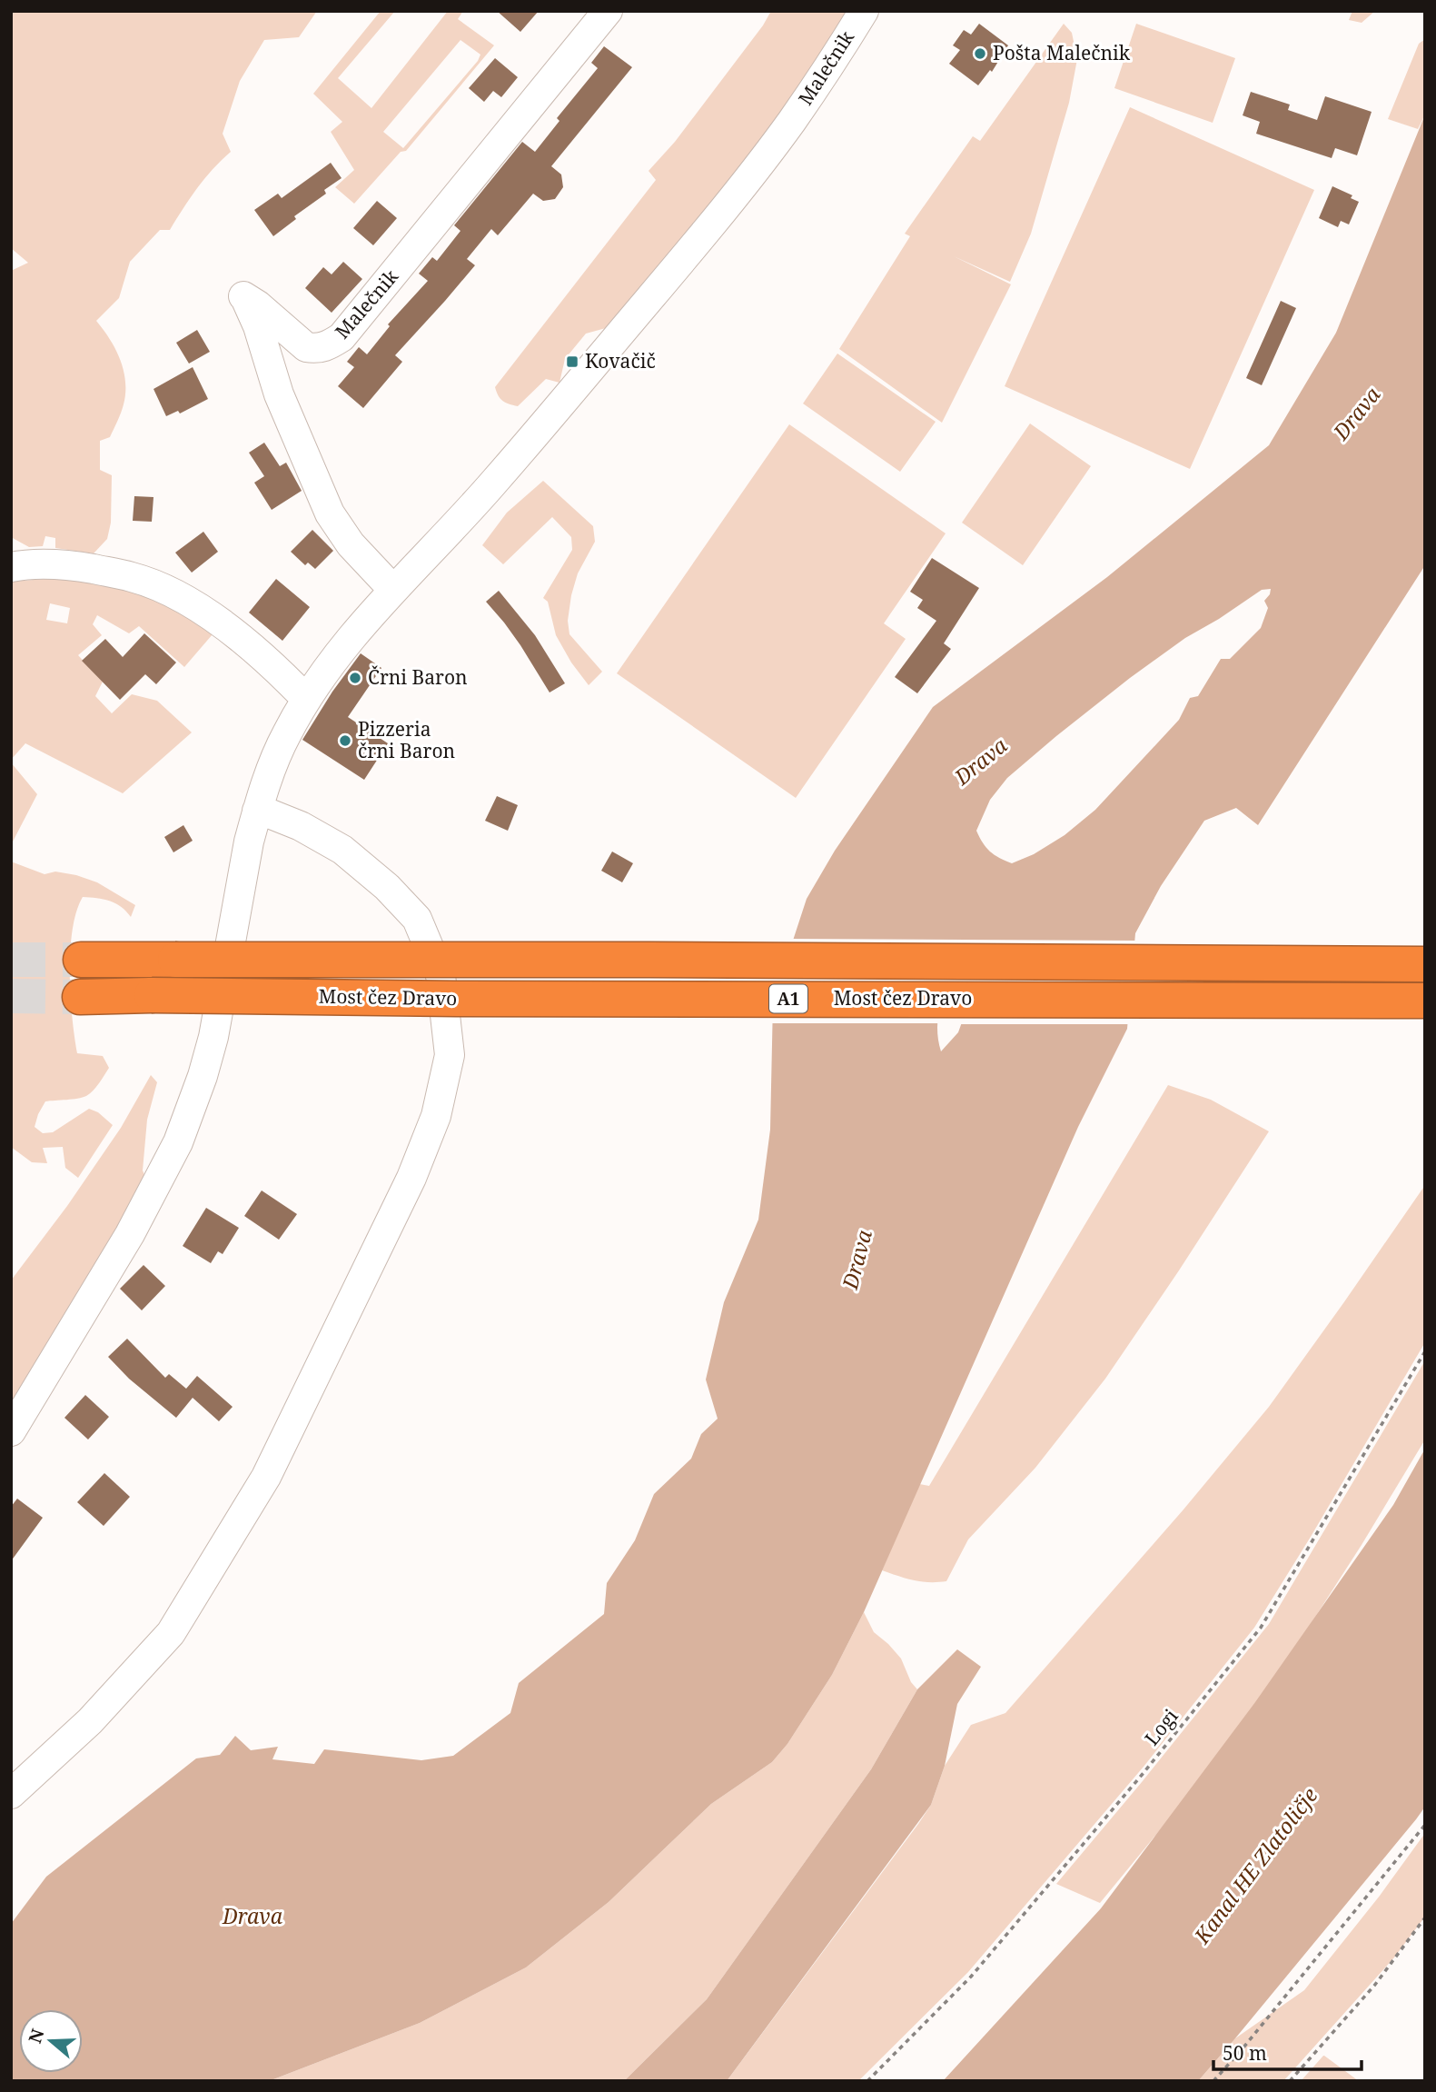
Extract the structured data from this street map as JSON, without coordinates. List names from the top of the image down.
{
  "streets": {
    "highway": ["Most čez Dravo", "A1"],
    "street": ["Malečnik"],
    "path": ["Logi"]
  },
  "water": ["Drava", "Kanal HE Zlatoličje"],
  "places": {
    "other": ["Pošta Malečnik", "Črni Baron", "Pizzeria črni Baron"],
    "transit": ["Kovačič"]
  },
  "scale_bar": "50 m",
  "north": "left"
}
